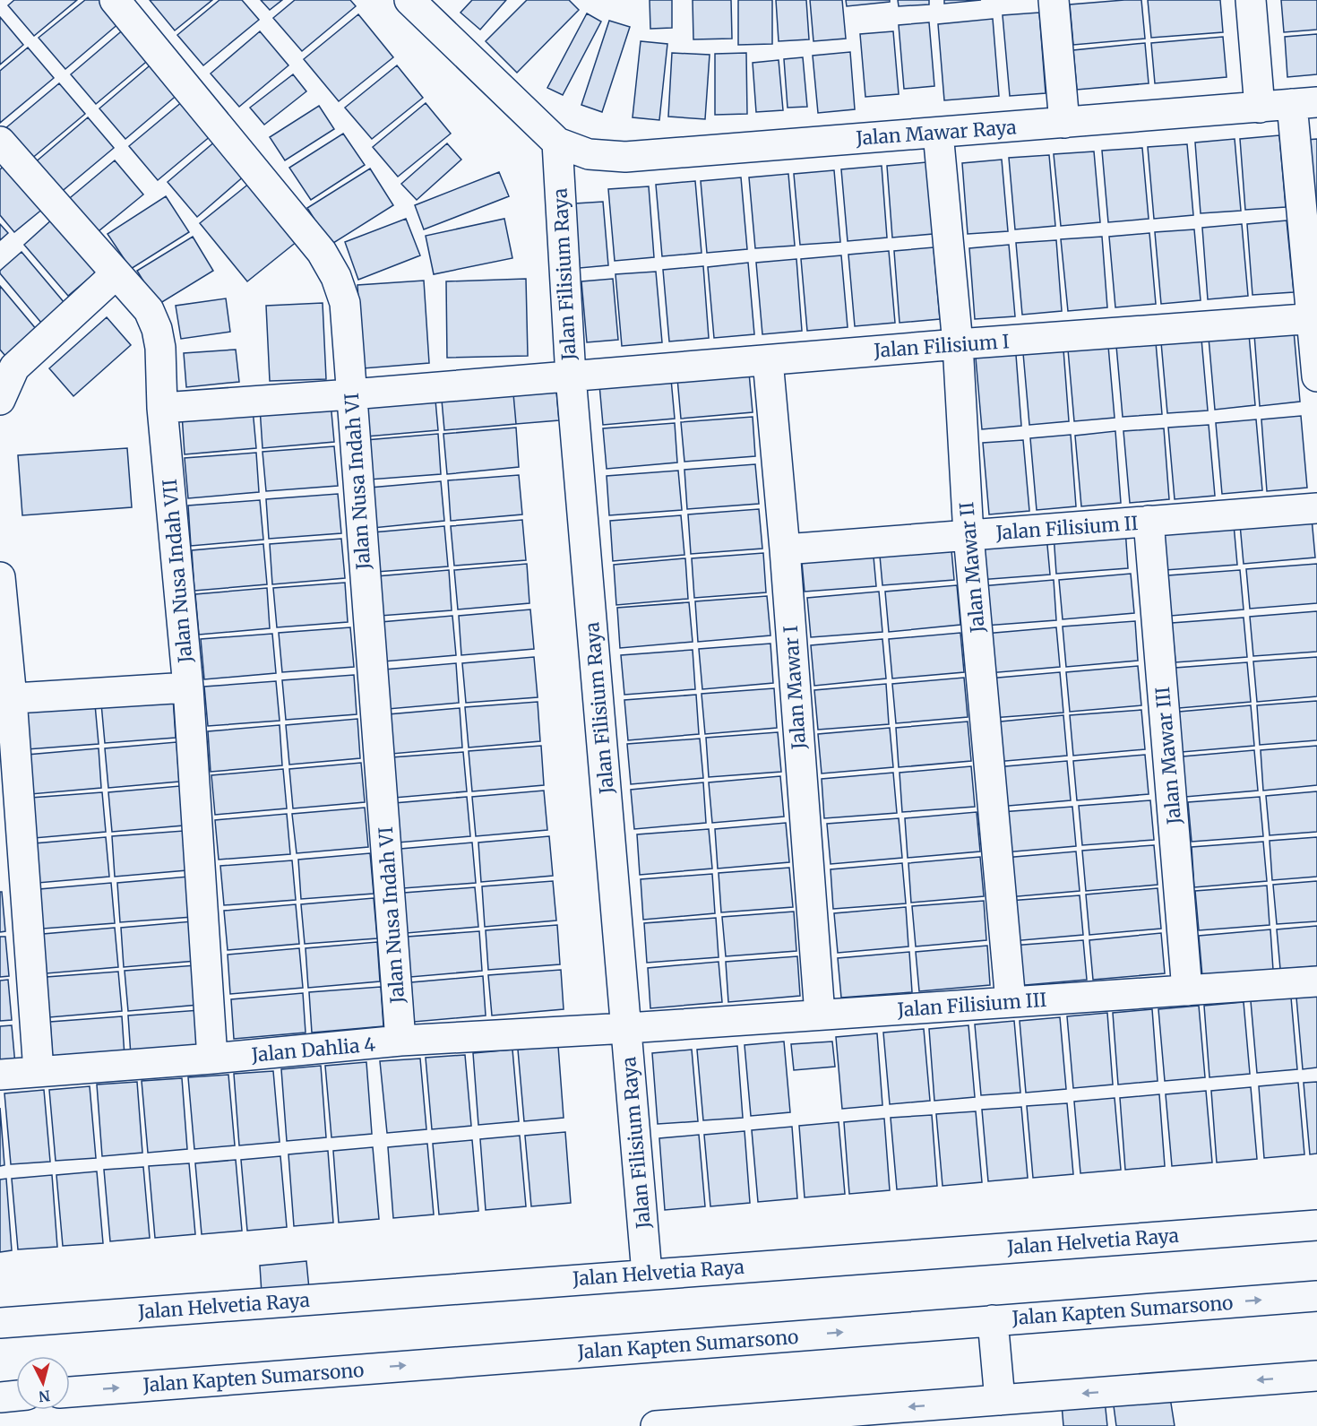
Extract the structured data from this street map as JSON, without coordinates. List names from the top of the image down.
{
  "streets": {
    "main road": [
      "Jalan Mawar Raya",
      "Jalan Filisium Raya",
      "Jalan Filisium I",
      "Jalan Nusa Indah VI",
      "Jalan Filisium II",
      "Jalan Mawar II",
      "Jalan Nusa Indah VII",
      "Jalan Mawar I",
      "Jalan Mawar III",
      "Jalan Filisium III",
      "Jalan Dahlia 4",
      "Jalan Helvetia Raya",
      "Jalan Kapten Sumarsono"
    ]
  },
  "crossings": [
    ["Jalan Mawar Raya", "Jalan Filisium Raya"],
    ["Jalan Mawar Raya", "Jalan Mawar II"],
    ["Jalan Filisium Raya", "Jalan Filisium I"],
    ["Jalan Filisium Raya", "Jalan Filisium III"],
    ["Jalan Filisium Raya", "Jalan Dahlia 4"],
    ["Jalan Filisium Raya", "Jalan Helvetia Raya"],
    ["Jalan Filisium I", "Jalan Nusa Indah VI"],
    ["Jalan Filisium I", "Jalan Mawar II"],
    ["Jalan Filisium I", "Jalan Nusa Indah VII"],
    ["Jalan Filisium I", "Jalan Mawar I"],
    ["Jalan Nusa Indah VI", "Jalan Dahlia 4"],
    ["Jalan Filisium II", "Jalan Mawar II"],
    ["Jalan Filisium II", "Jalan Mawar I"],
    ["Jalan Filisium II", "Jalan Mawar III"],
    ["Jalan Mawar II", "Jalan Filisium III"],
    ["Jalan Nusa Indah VII", "Jalan Dahlia 4"],
    ["Jalan Mawar I", "Jalan Filisium III"],
    ["Jalan Mawar III", "Jalan Filisium III"],
    ["Jalan Filisium III", "Jalan Dahlia 4"]
  ],
  "north": "bottom"
}
